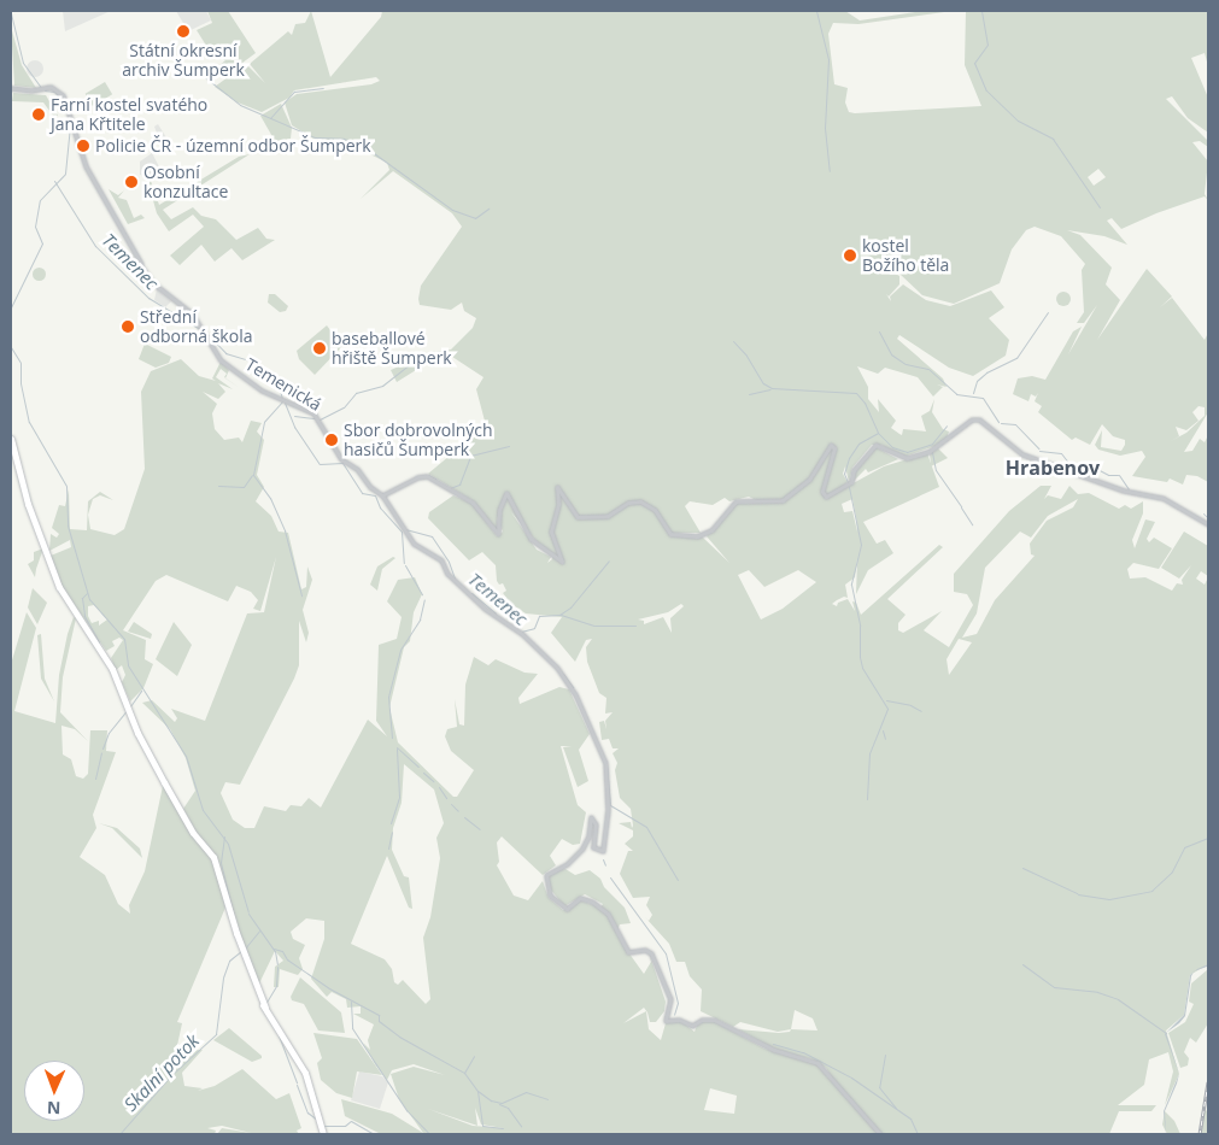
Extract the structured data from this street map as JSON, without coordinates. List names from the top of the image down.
{
  "streets": {
    "street": ["Temenická"]
  },
  "districts": ["Hrabenov"],
  "water": ["Temenec", "Skalní potok"],
  "places": [
    "Státní okresní archiv Šumperk",
    "Farní kostel svatého Jana Křtitele",
    "Policie ČR - územní odbor Šumperk",
    "Osobní konzultace",
    "kostel Božího těla",
    "Střední odborná škola",
    "baseballové hřiště Šumperk",
    "Sbor dobrovolných hasičů Šumperk"
  ],
  "north": "bottom"
}
